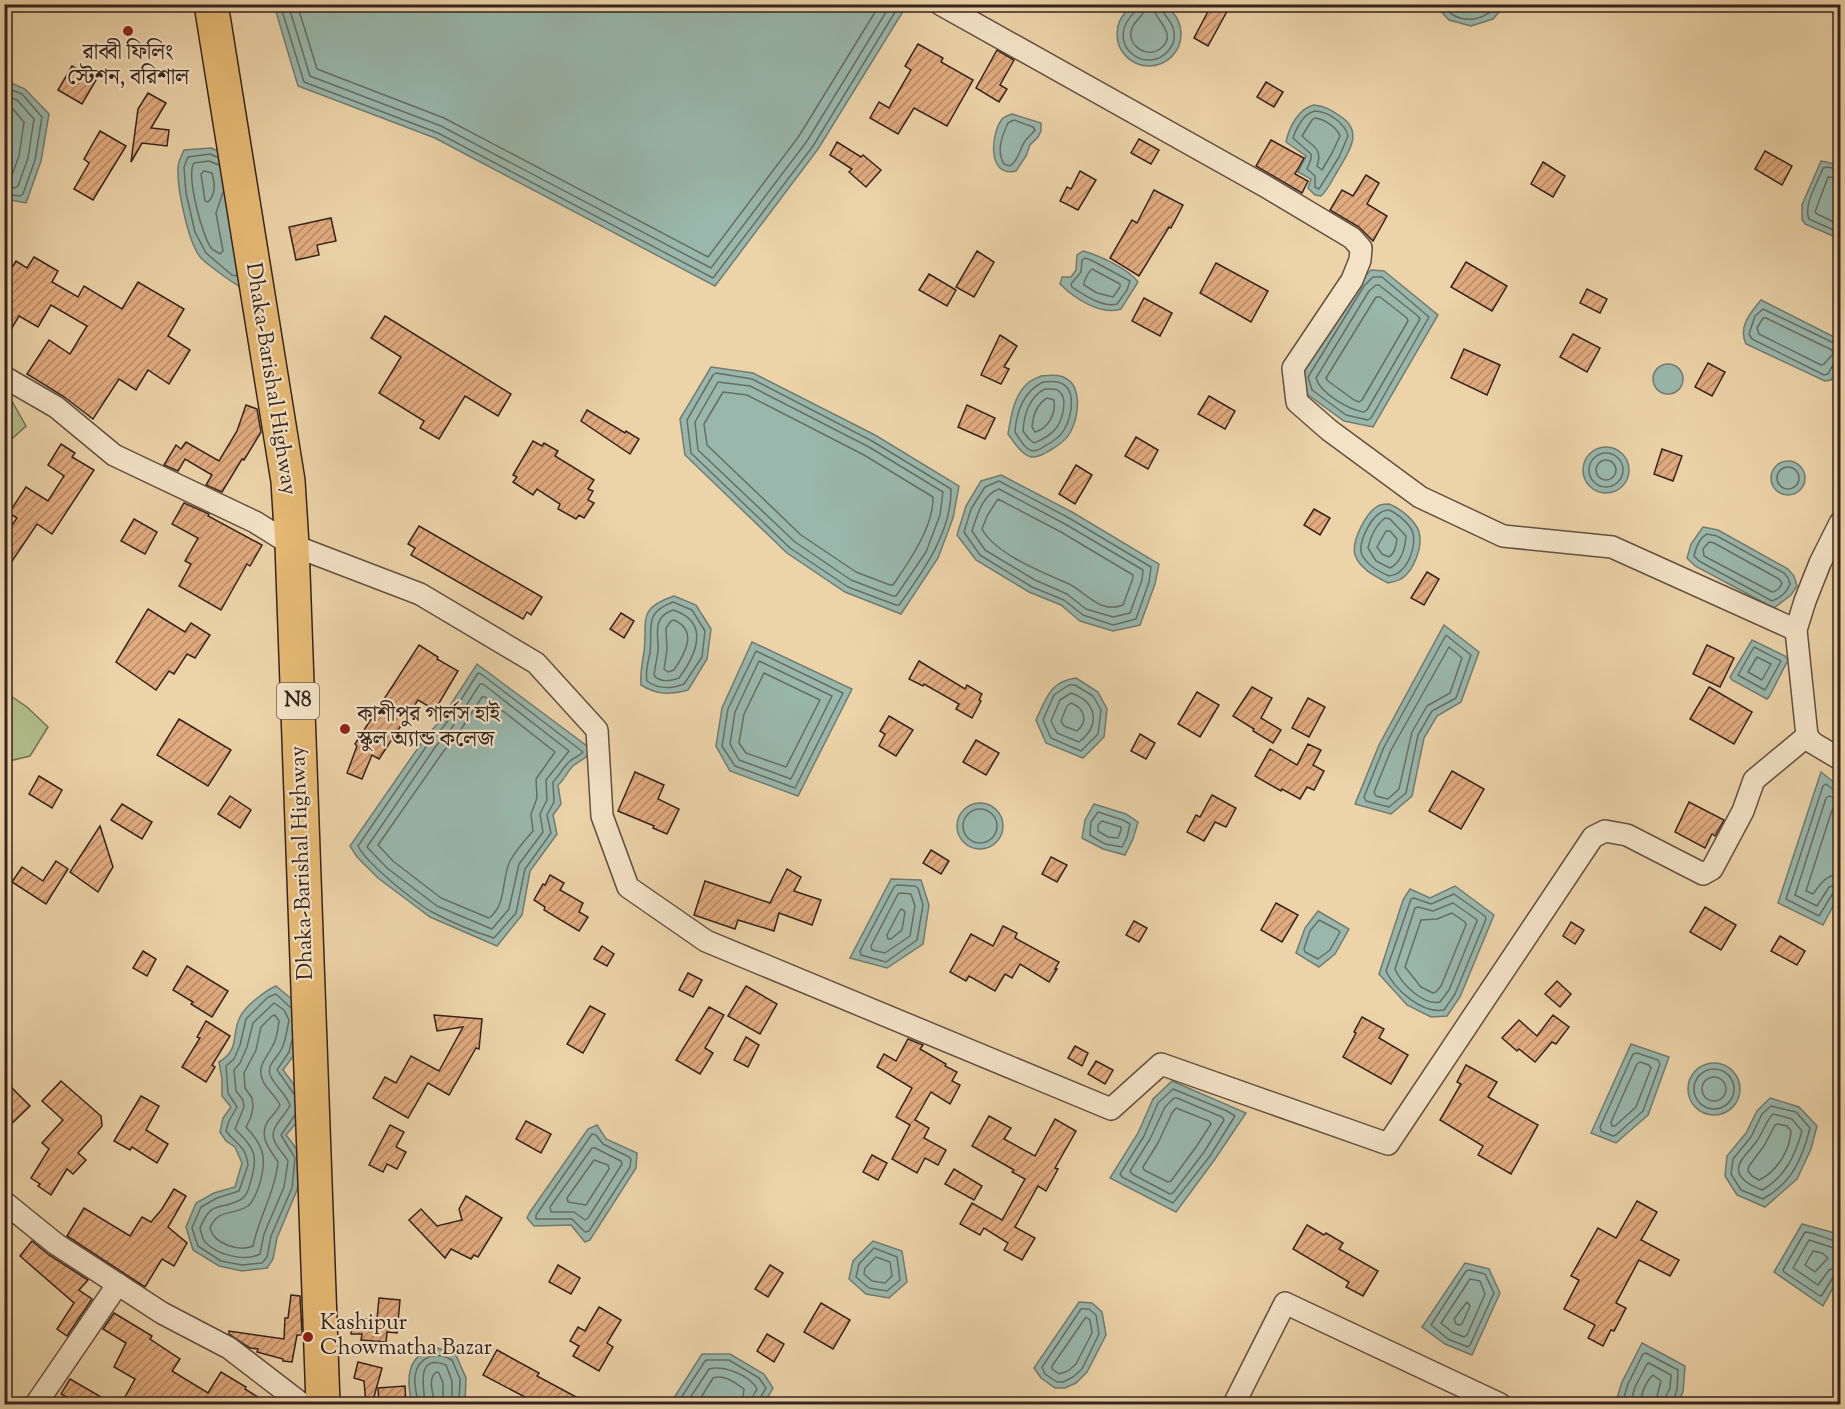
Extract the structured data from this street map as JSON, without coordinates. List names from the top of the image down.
{
  "streets": {
    "highway": ["Dhaka-Barishal Highway", "N8"]
  },
  "places": ["রাব্বী ফিলিং স্টেশন, বরিশাল", "কাশীপুর গার্লস হাই স্কুল অ্যান্ড কলেজ", "Kashipur Chowmatha Bazar"]
}
